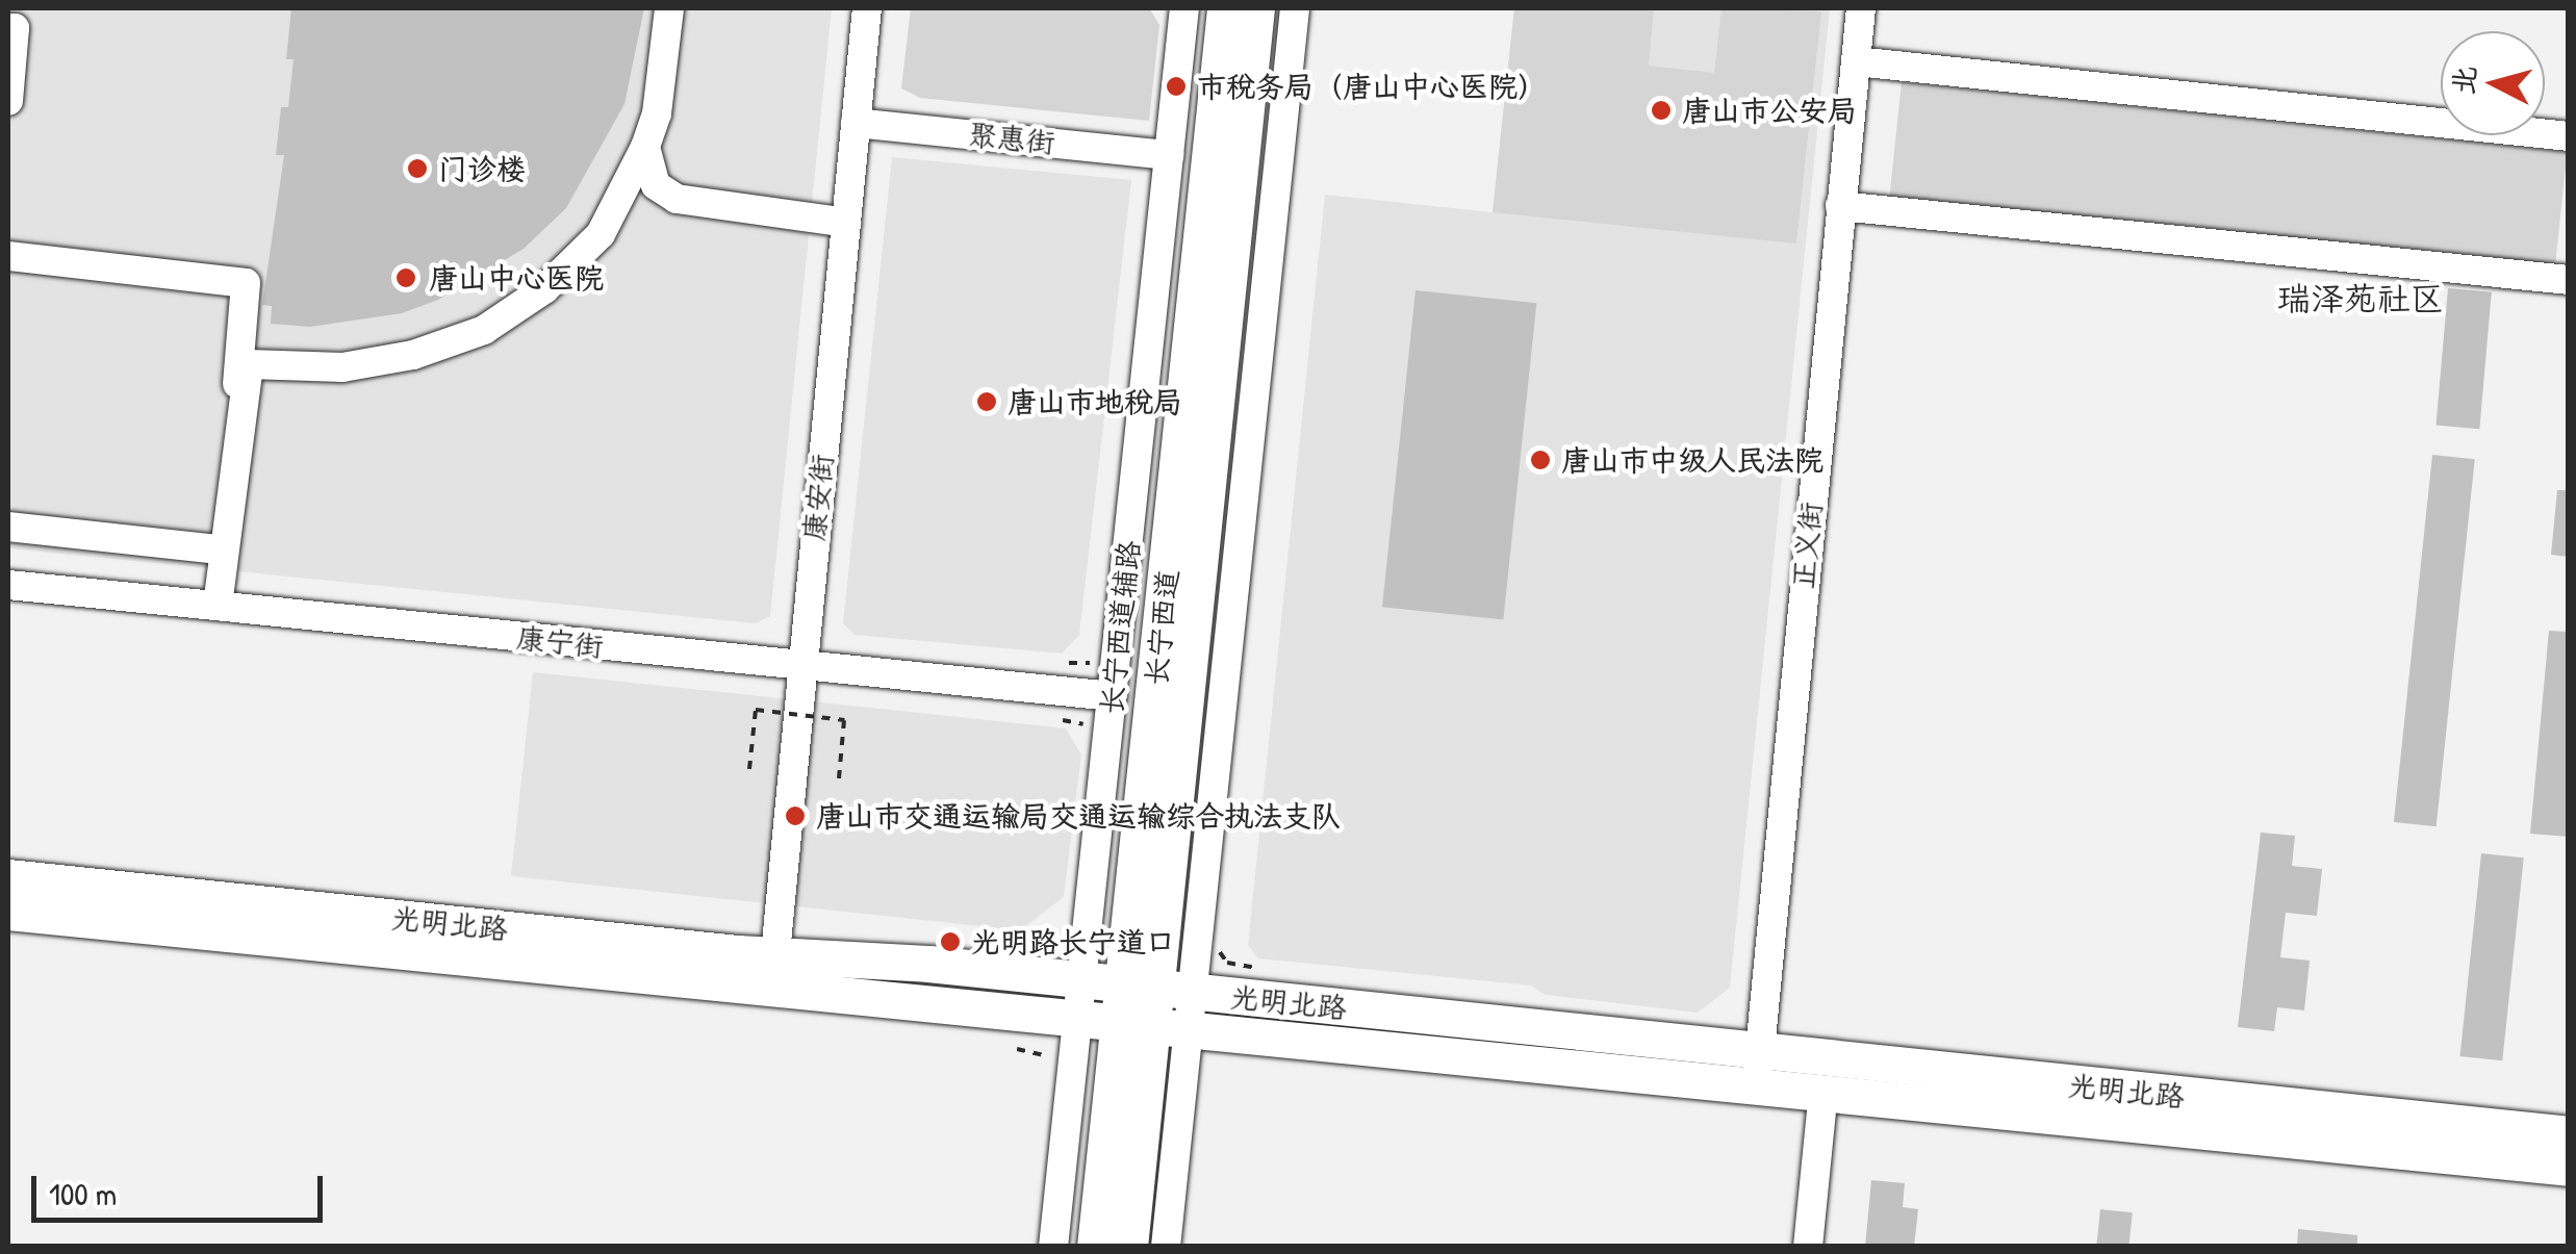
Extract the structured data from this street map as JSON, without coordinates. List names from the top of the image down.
{
  "streets": {
    "main road": ["长宁西道", "光明北路"],
    "street": [
      "聚惠街",
      "康安街",
      "正义街",
      "长宁西道辅路",
      "康宁街"
    ]
  },
  "crossings": [
    ["聚惠街", "康安街"],
    ["聚惠街", "长宁西道辅路"],
    ["康安街", "康宁街"],
    ["康安街", "光明北路"],
    ["正义街", "光明北路"],
    ["长宁西道辅路", "康宁街"],
    ["长宁西道辅路", "光明北路"],
    ["长宁西道", "光明北路"]
  ],
  "districts": ["瑞泽苑社区"],
  "places": [
    "市税务局（唐山中心医院）",
    "唐山市公安局",
    "门诊楼",
    "唐山中心医院",
    "唐山市地税局",
    "唐山市中级人民法院",
    "唐山市交通运输局交通运输综合执法支队",
    "光明路长宁道口"
  ],
  "scale_bar": "100 m",
  "north": "left"
}
